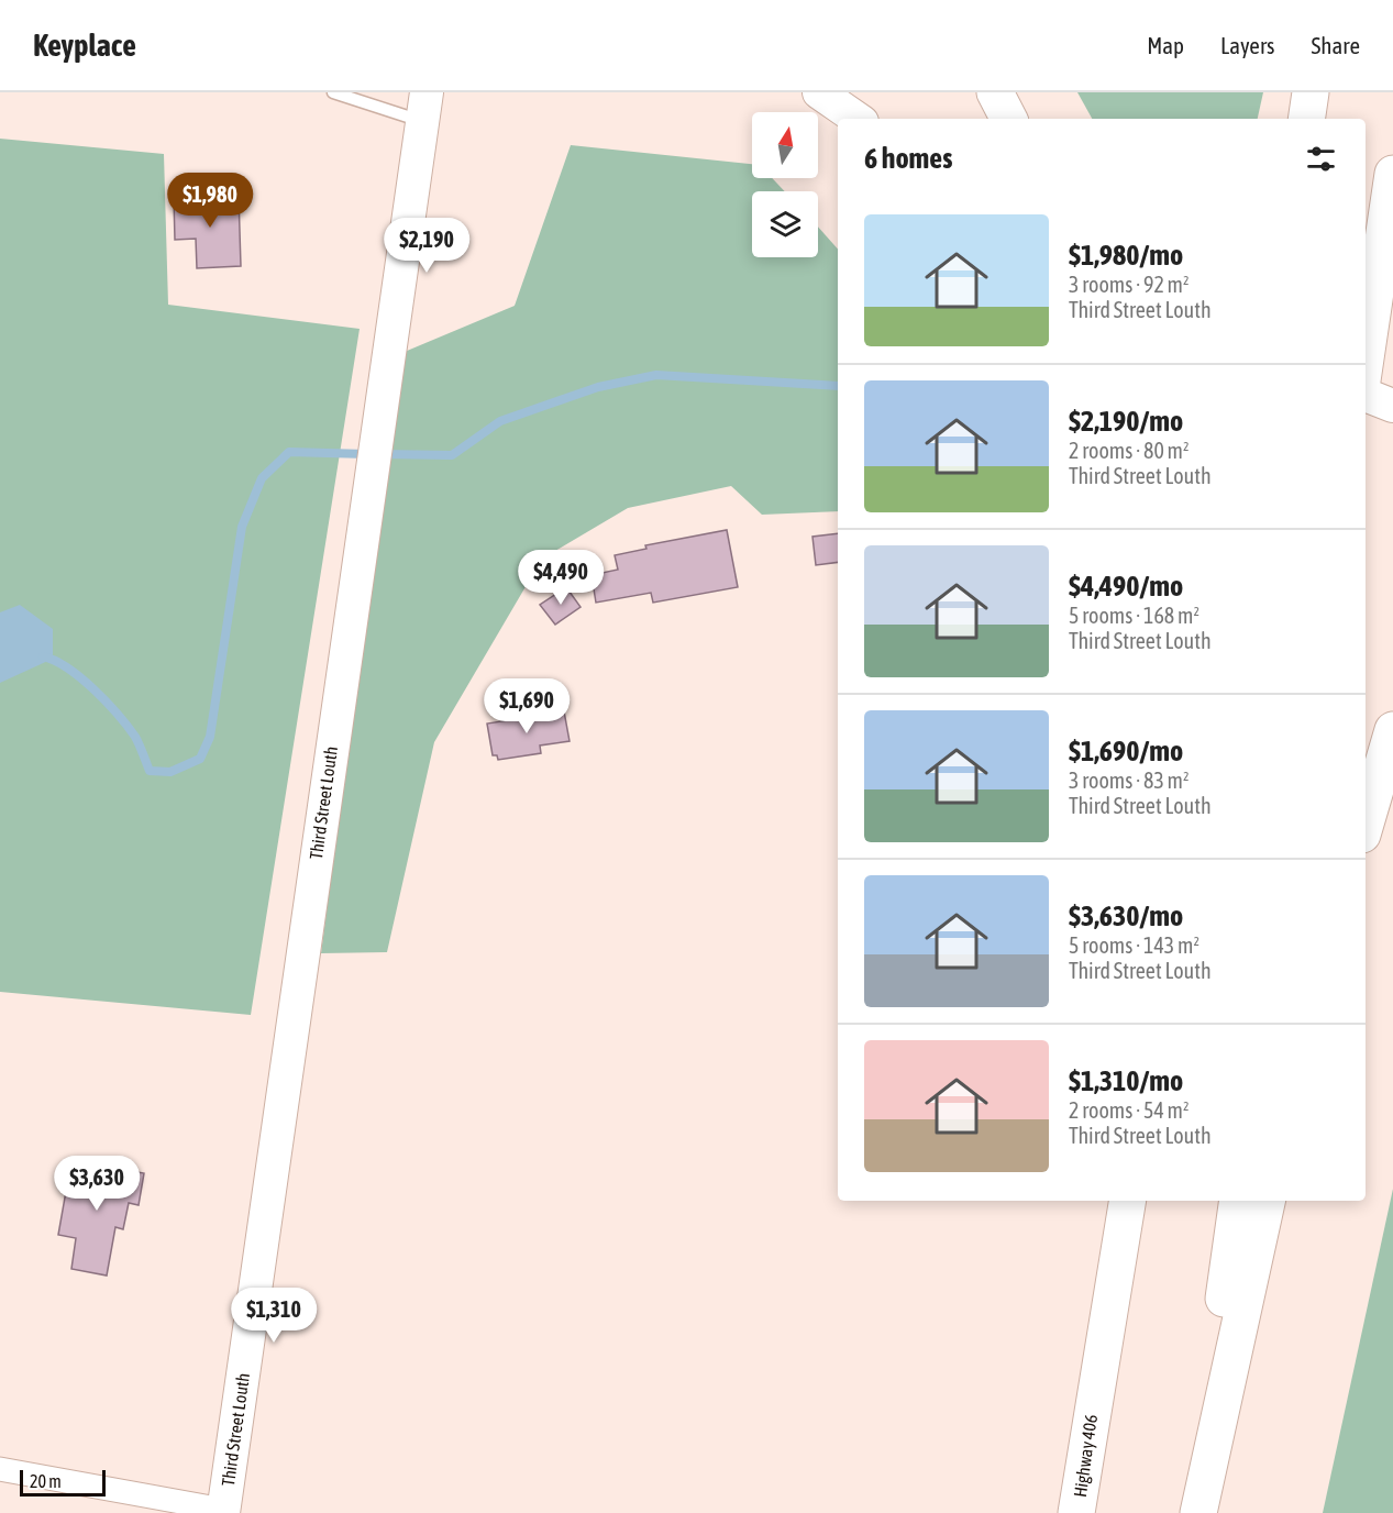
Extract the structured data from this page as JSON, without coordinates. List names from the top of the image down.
{
  "streets": {
    "highway": ["Highway 406"],
    "street": ["Third Street Louth"]
  },
  "scale_bar": "20 m",
  "north": "top",
  "page": {
    "header": "Keyplace",
    "nav": ["Map", "Layers", "Share"],
    "heading": "6 homes",
    "price": [
      "$1,980",
      "$2,190",
      "$4,490",
      "$1,690",
      "$3,630",
      "$1,310"
    ],
    "list": [
      {
        "name": "$1,980/mo",
        "note": "3 rooms · 92 m² · Third Street Louth"
      },
      {
        "name": "$2,190/mo",
        "note": "2 rooms · 80 m² · Third Street Louth"
      },
      {
        "name": "$4,490/mo",
        "note": "5 rooms · 168 m² · Third Street Louth"
      },
      {
        "name": "$1,690/mo",
        "note": "3 rooms · 83 m² · Third Street Louth"
      },
      {
        "name": "$3,630/mo",
        "note": "5 rooms · 143 m² · Third Street Louth"
      },
      {
        "name": "$1,310/mo",
        "note": "2 rooms · 54 m² · Third Street Louth"
      }
    ],
    "scale": "20 m"
  }
}
